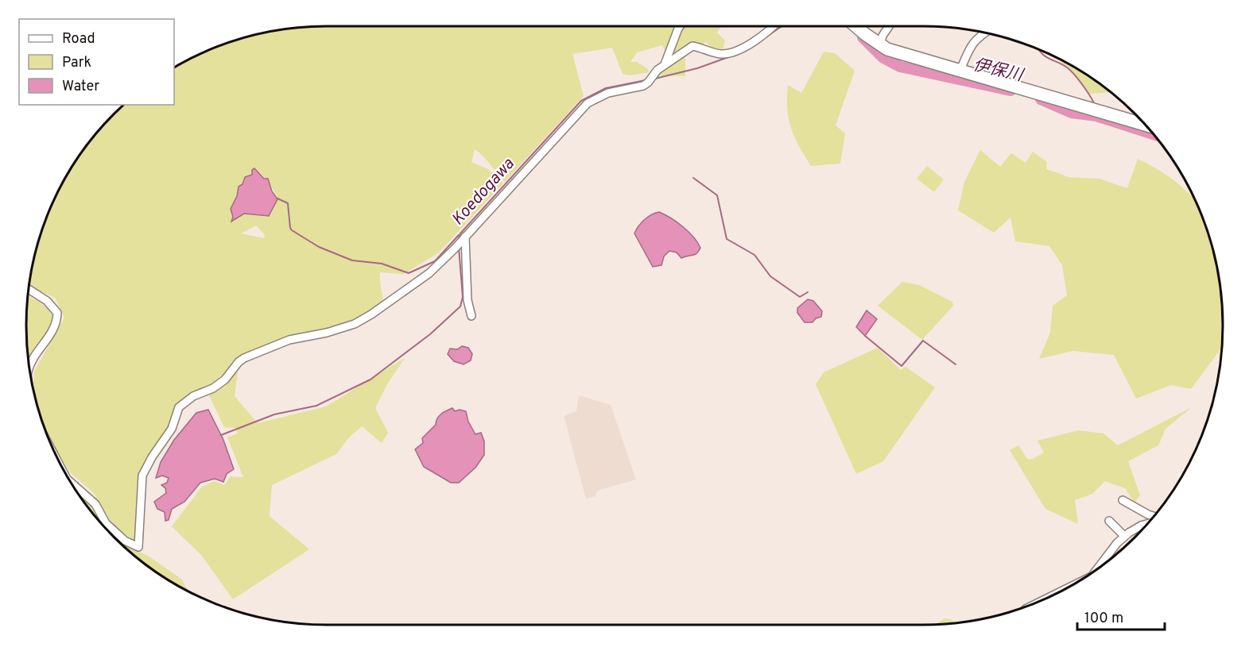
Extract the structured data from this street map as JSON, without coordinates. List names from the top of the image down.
{
  "water": ["伊保川", "Koedogawa"],
  "legend": ["Road", "Park", "Water"],
  "scale_bar": "100 m"
}
